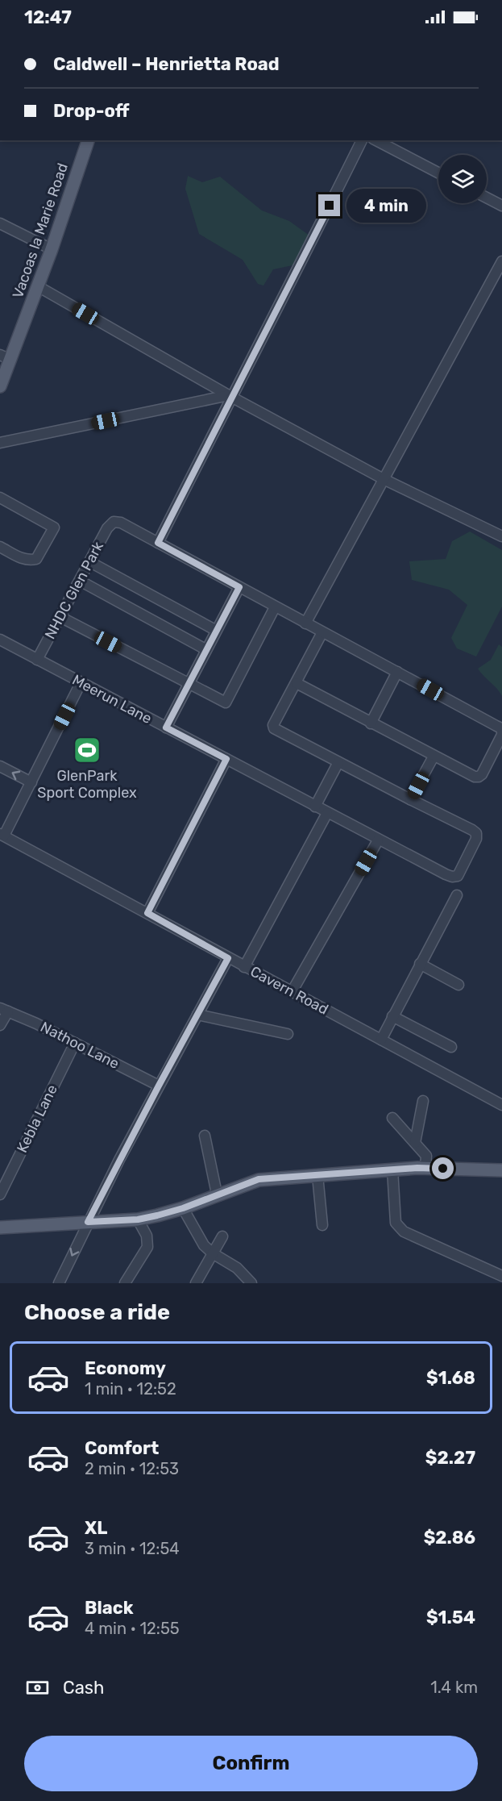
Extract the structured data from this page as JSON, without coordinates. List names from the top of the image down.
{
  "streets": {
    "main road": ["Vacoas la Marie Road"],
    "street": [
      "NHDC Glen Park",
      "Meerun Lane",
      "Cavern Road",
      "Nathoo Lane",
      "Kebla Lane"
    ]
  },
  "crossings": [
    ["NHDC Glen Park", "Meerun Lane"],
    ["Nathoo Lane", "Kebla Lane"]
  ],
  "places": {
    "sports": ["GlenPark Sport Complex"]
  },
  "page": {
    "status": "12:47",
    "banner": ["Caldwell – Henrietta Road", "Drop-off"],
    "bubble": "4 min",
    "heading": "Choose a ride",
    "list": [
      {
        "name": "Economy",
        "note": "1 min · 12:52",
        "value": "$1.68"
      },
      {
        "name": "Comfort",
        "note": "2 min · 12:53",
        "value": "$2.27"
      },
      {
        "name": "XL",
        "note": "3 min · 12:54",
        "value": "$2.86"
      },
      {
        "name": "Black",
        "note": "4 min · 12:55",
        "value": "$1.54"
      }
    ],
    "pay": ["Cash", "1.4 km"],
    "buttons": "Confirm"
  }
}
